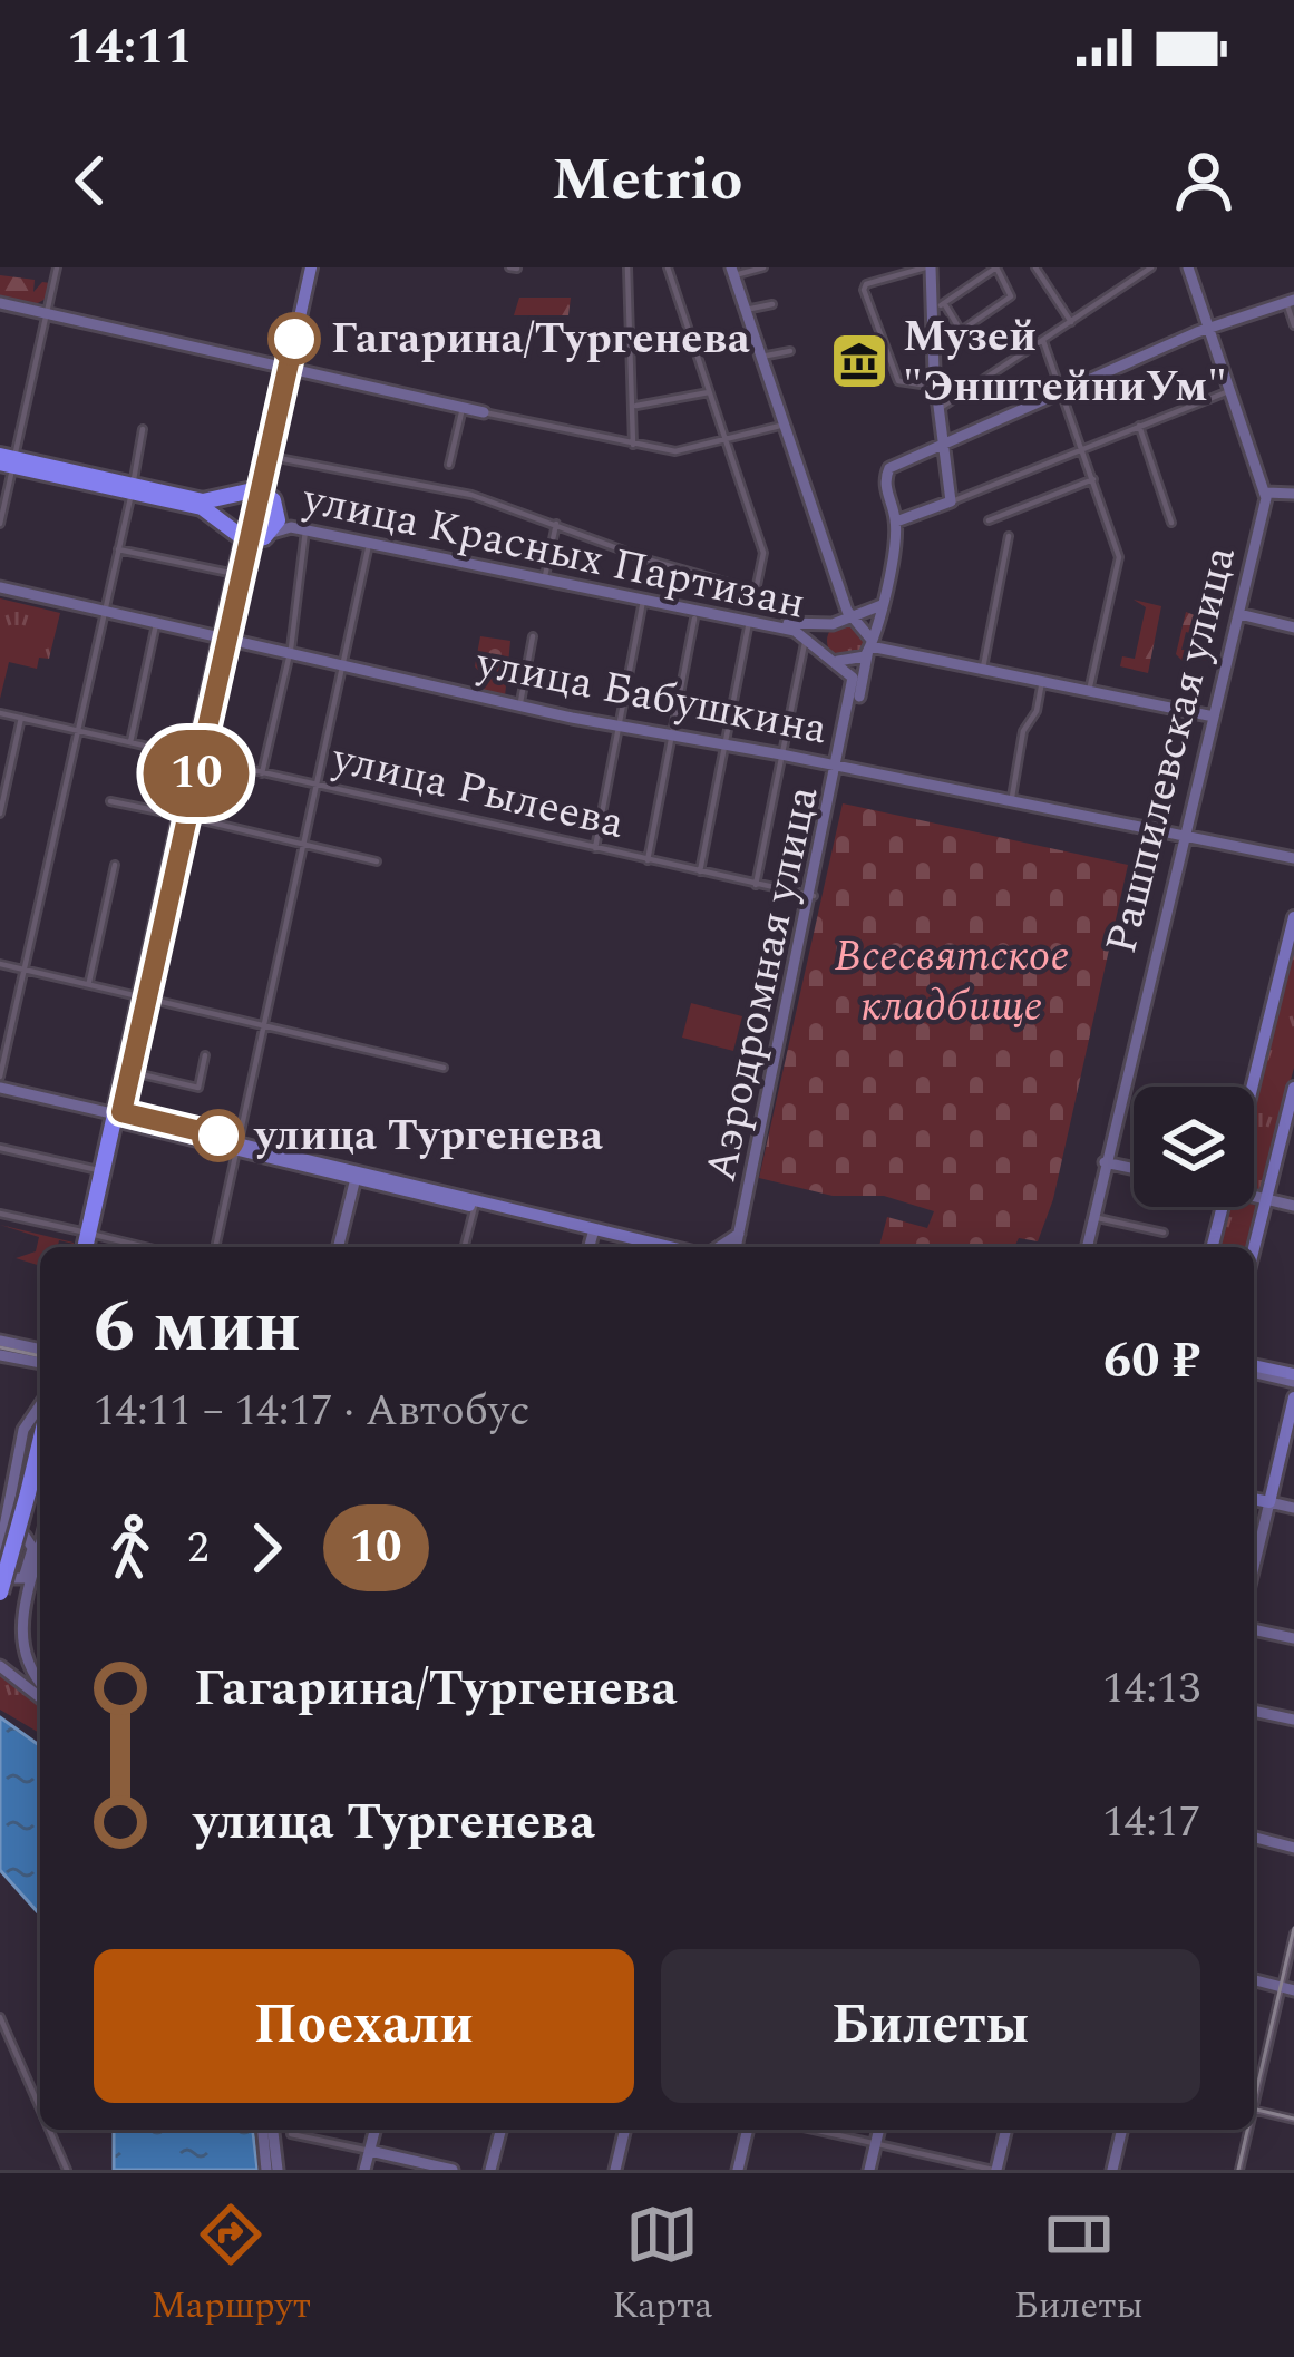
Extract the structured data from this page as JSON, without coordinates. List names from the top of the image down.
{
  "streets": {
    "street": [
      "улица Красных Партизан",
      "улица Бабушкина",
      "Рашпилевская улица",
      "улица Рылеева",
      "Аэродромная улица"
    ]
  },
  "crossings": [
    ["улица Красных Партизан", "Аэродромная улица"],
    ["улица Бабушкина", "Рашпилевская улица"],
    ["улица Бабушкина", "Аэродромная улица"],
    ["улица Рылеева", "Аэродромная улица"]
  ],
  "parks": ["Всесвятское кладбище"],
  "places": {
    "other": ["Гагарина/Тургенева", "улица Тургенева"],
    "museum": ["Музей \"ЭнштейниУм\""]
  },
  "lines": ["bus line 10"],
  "page": {
    "status": "14:11",
    "header": "Metrio",
    "on_map": "10",
    "heading": ["6 мин", "14:11 – 14:17 · Автобус", "60 ₽"],
    "legs": ["2", "10"],
    "list": [
      {
        "name": "Гагарина/Тургенева",
        "value": "14:13"
      },
      {
        "name": "улица Тургенева",
        "value": "14:17"
      }
    ],
    "buttons": ["Поехали", "Билеты"],
    "tabs": ["Маршрут", "Карта", "Билеты"]
  }
}
